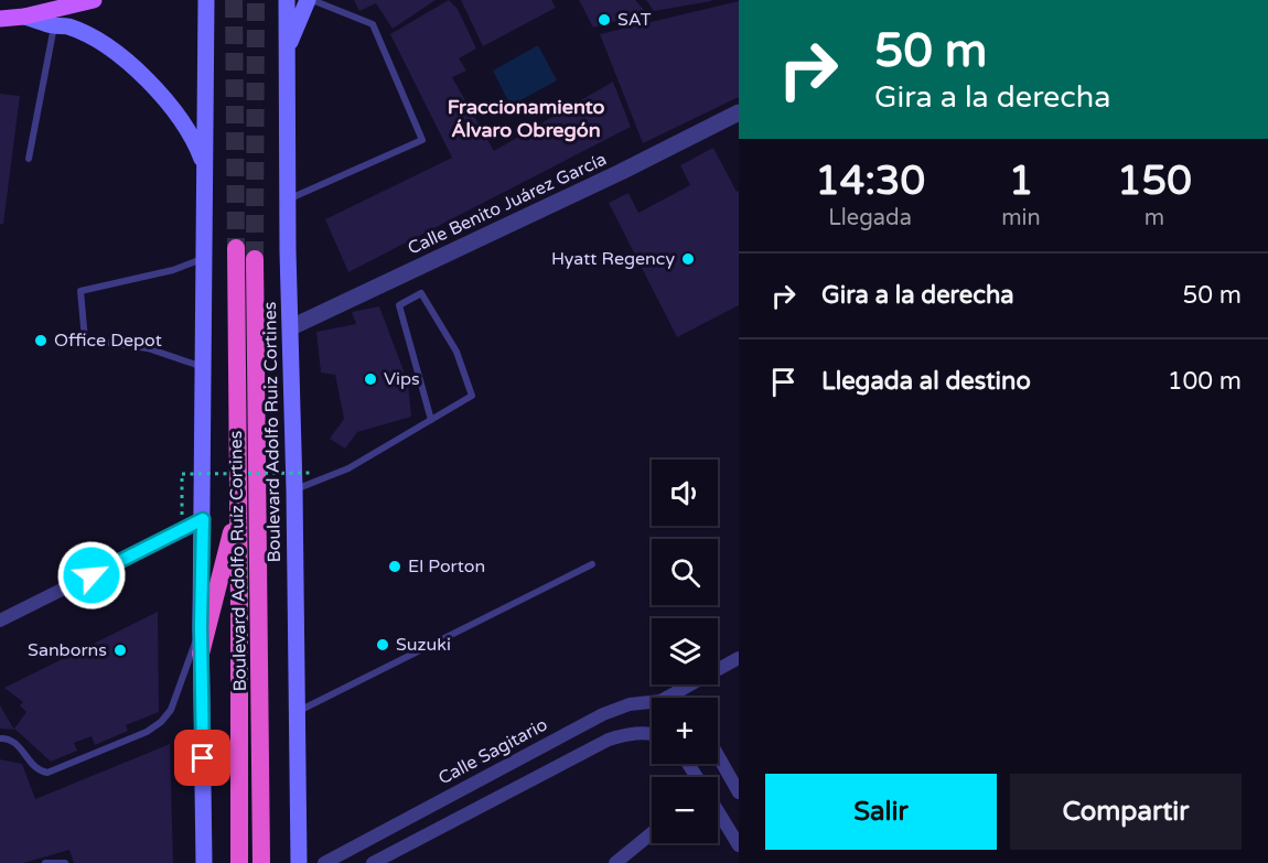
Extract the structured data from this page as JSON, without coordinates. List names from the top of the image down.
{
  "streets": {
    "highway": ["Boulevard Adolfo Ruíz Cortines"],
    "main road": ["Boulevard Adolfo Ruiz Cortines"],
    "street": ["Calle Benito Juárez García", "Calle Sagitario"]
  },
  "crossings": [
    ["Calle Benito Juárez García", "Boulevard Adolfo Ruiz Cortines"]
  ],
  "districts": ["Fraccionamiento Álvaro Obregón"],
  "places": [
    "SAT",
    "Hyatt Regency",
    "Office Depot",
    "Vips",
    "El Porton",
    "Suzuki",
    "Sanborns"
  ],
  "page": {
    "turn": ["50 m", "Gira a la derecha"],
    "eta": [
      "14:30",
      "Llegada",
      "1",
      "min",
      "150",
      "m"
    ],
    "list": [
      {
        "name": "Gira a la derecha",
        "value": "50 m"
      },
      {
        "name": "Llegada al destino",
        "value": "100 m"
      }
    ],
    "map_buttons": ["+", "−"],
    "buttons": ["Salir", "Compartir"]
  }
}
